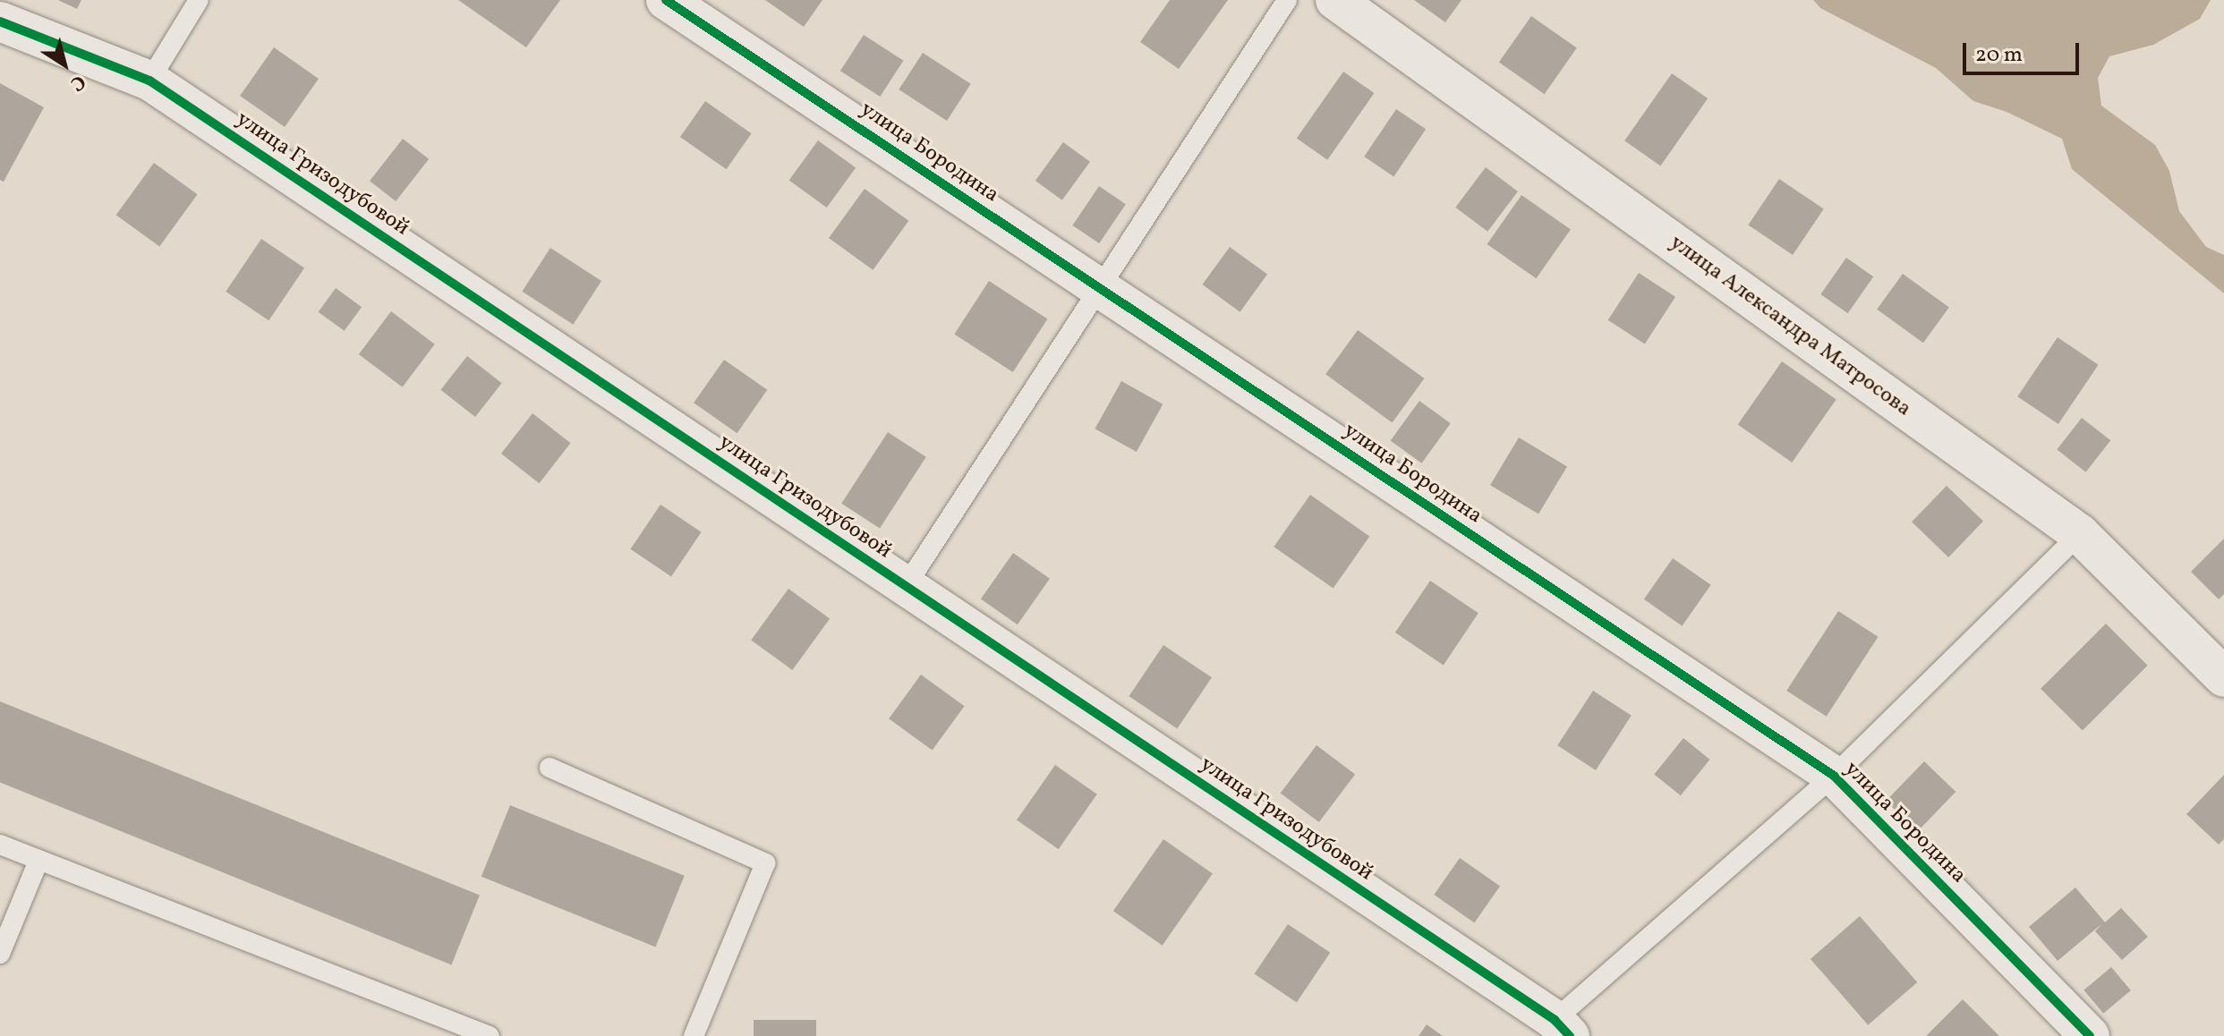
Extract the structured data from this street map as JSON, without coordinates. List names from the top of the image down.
{
  "streets": {
    "street": ["улица Бородина", "улица Гризодубовой", "улица Александра Матросова"]
  },
  "scale_bar": "20 m",
  "north": "bottom right"
}
